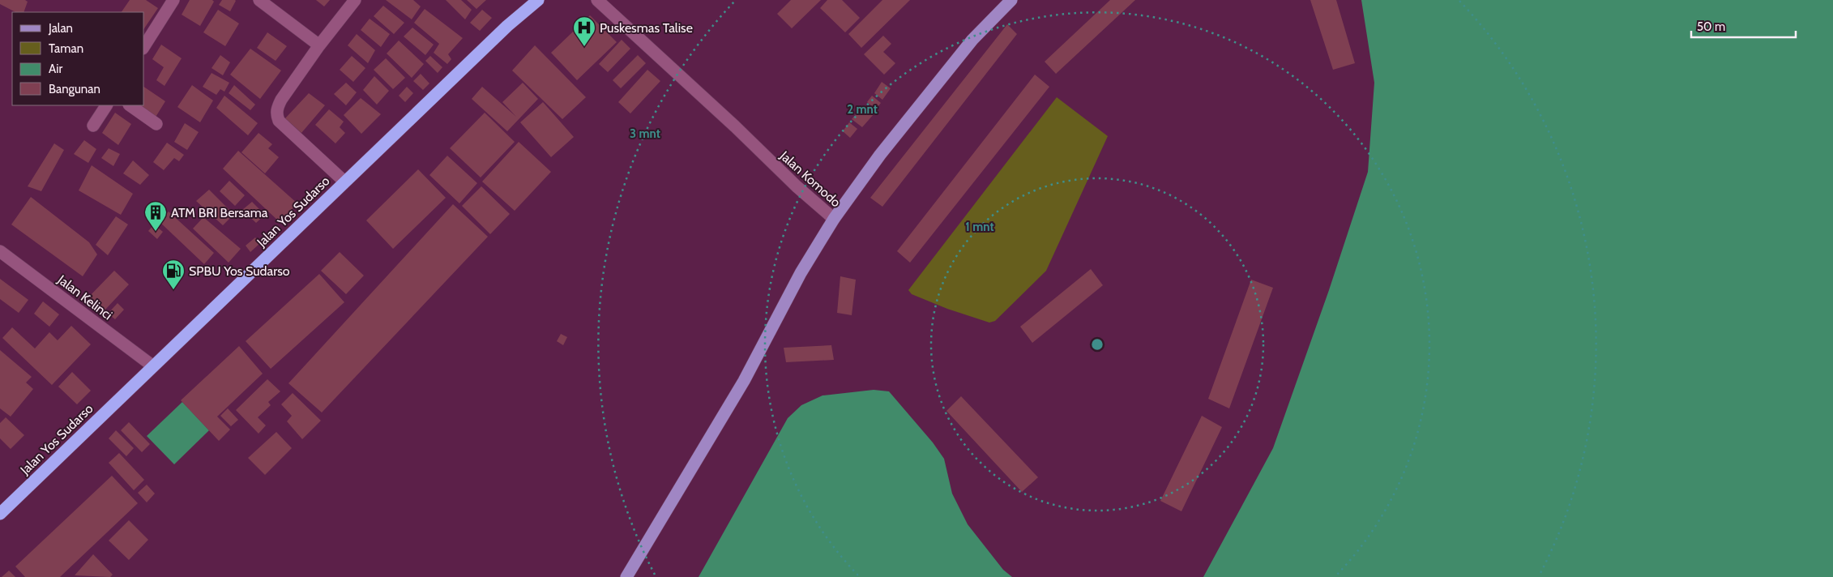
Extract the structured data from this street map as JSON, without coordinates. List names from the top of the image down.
{
  "streets": {
    "highway": ["Jalan Yos Sudarso"],
    "main road": ["Jalan Komodo"],
    "street": ["Jalan Kelinci"]
  },
  "crossings": [
    ["Jalan Yos Sudarso", "Jalan Kelinci"]
  ],
  "places": {
    "hospital": ["Puskesmas Talise"],
    "building": ["ATM BRI Bersama"],
    "fuel station": ["SPBU Yos Sudarso"]
  },
  "legend": [
    "Jalan",
    "Taman",
    "Air",
    "Bangunan"
  ],
  "scale_bar": "50 m",
  "rings": ["2 mnt", "3 mnt", "1 mnt"]
}
